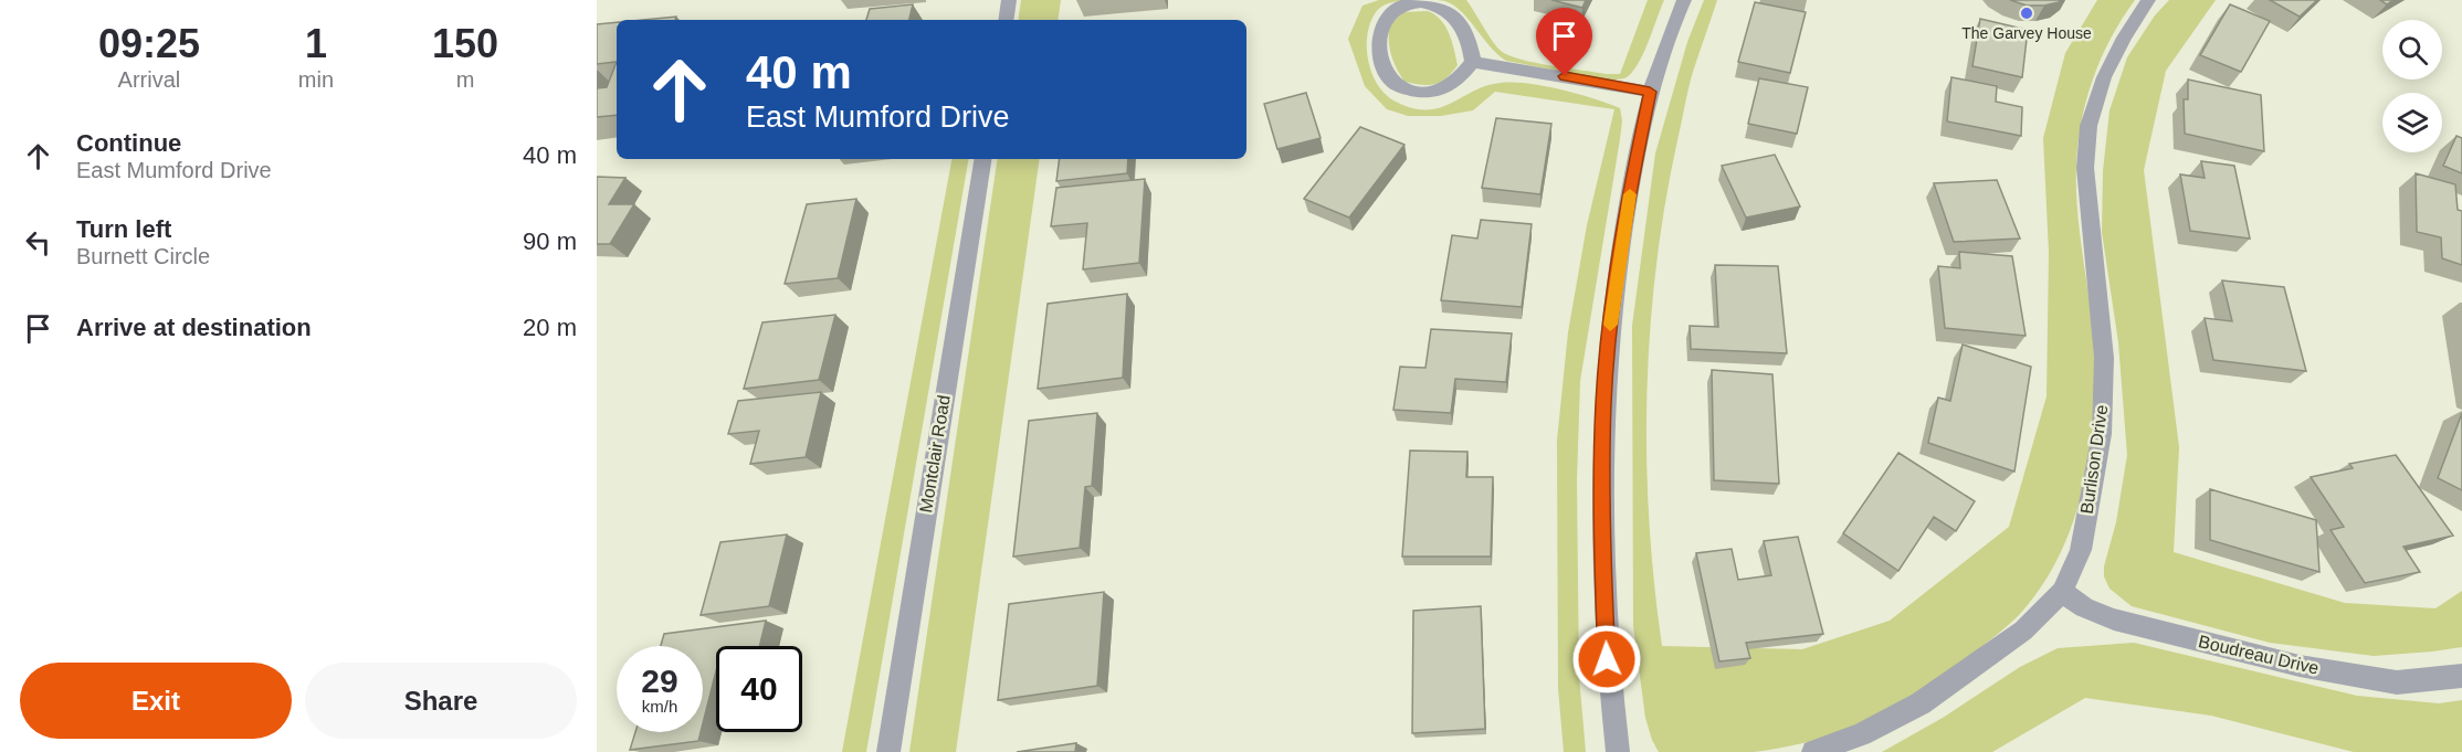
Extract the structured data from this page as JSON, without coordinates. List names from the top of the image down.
{
  "streets": {
    "street": ["Montclair Road", "Burlison Drive", "Boudreau Drive"]
  },
  "crossings": [
    ["Burlison Drive", "Boudreau Drive"]
  ],
  "places": ["The Garvey House"],
  "page": {
    "eta": [
      "09:25",
      "Arrival",
      "1",
      "min",
      "150",
      "m"
    ],
    "turn": ["40 m", "East Mumford Drive"],
    "list": [
      {
        "name": "Continue",
        "note": "East Mumford Drive",
        "value": "40 m"
      },
      {
        "name": "Turn left",
        "note": "Burnett Circle",
        "value": "90 m"
      },
      {
        "name": "Arrive at destination",
        "value": "20 m"
      }
    ],
    "speed": "29 km/h",
    "limit": "40",
    "buttons": ["Exit", "Share"]
  }
}
